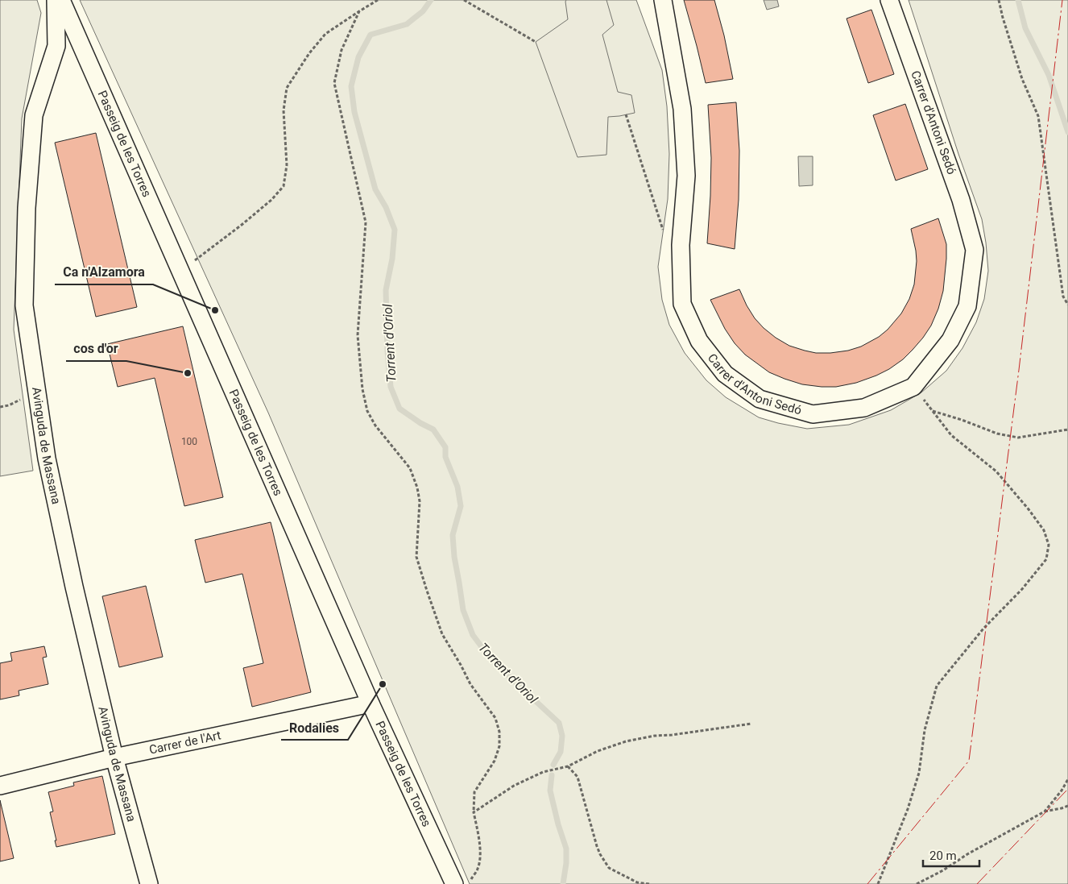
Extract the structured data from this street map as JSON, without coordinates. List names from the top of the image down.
{
  "streets": {
    "street": [
      "Carrer d'Antoni Sedó",
      "Passeig de les Torres",
      "Avinguda de Massana",
      "Carrer de l'Art"
    ]
  },
  "crossings": [
    ["Passeig de les Torres", "Carrer de l'Art"],
    ["Avinguda de Massana", "Carrer de l'Art"]
  ],
  "water": ["Torrent d'Oriol"],
  "places": ["Ca n'Alzamora", "cos d'or", "Rodalies"],
  "house_numbers": ["100"],
  "scale_bar": "20 m"
}
